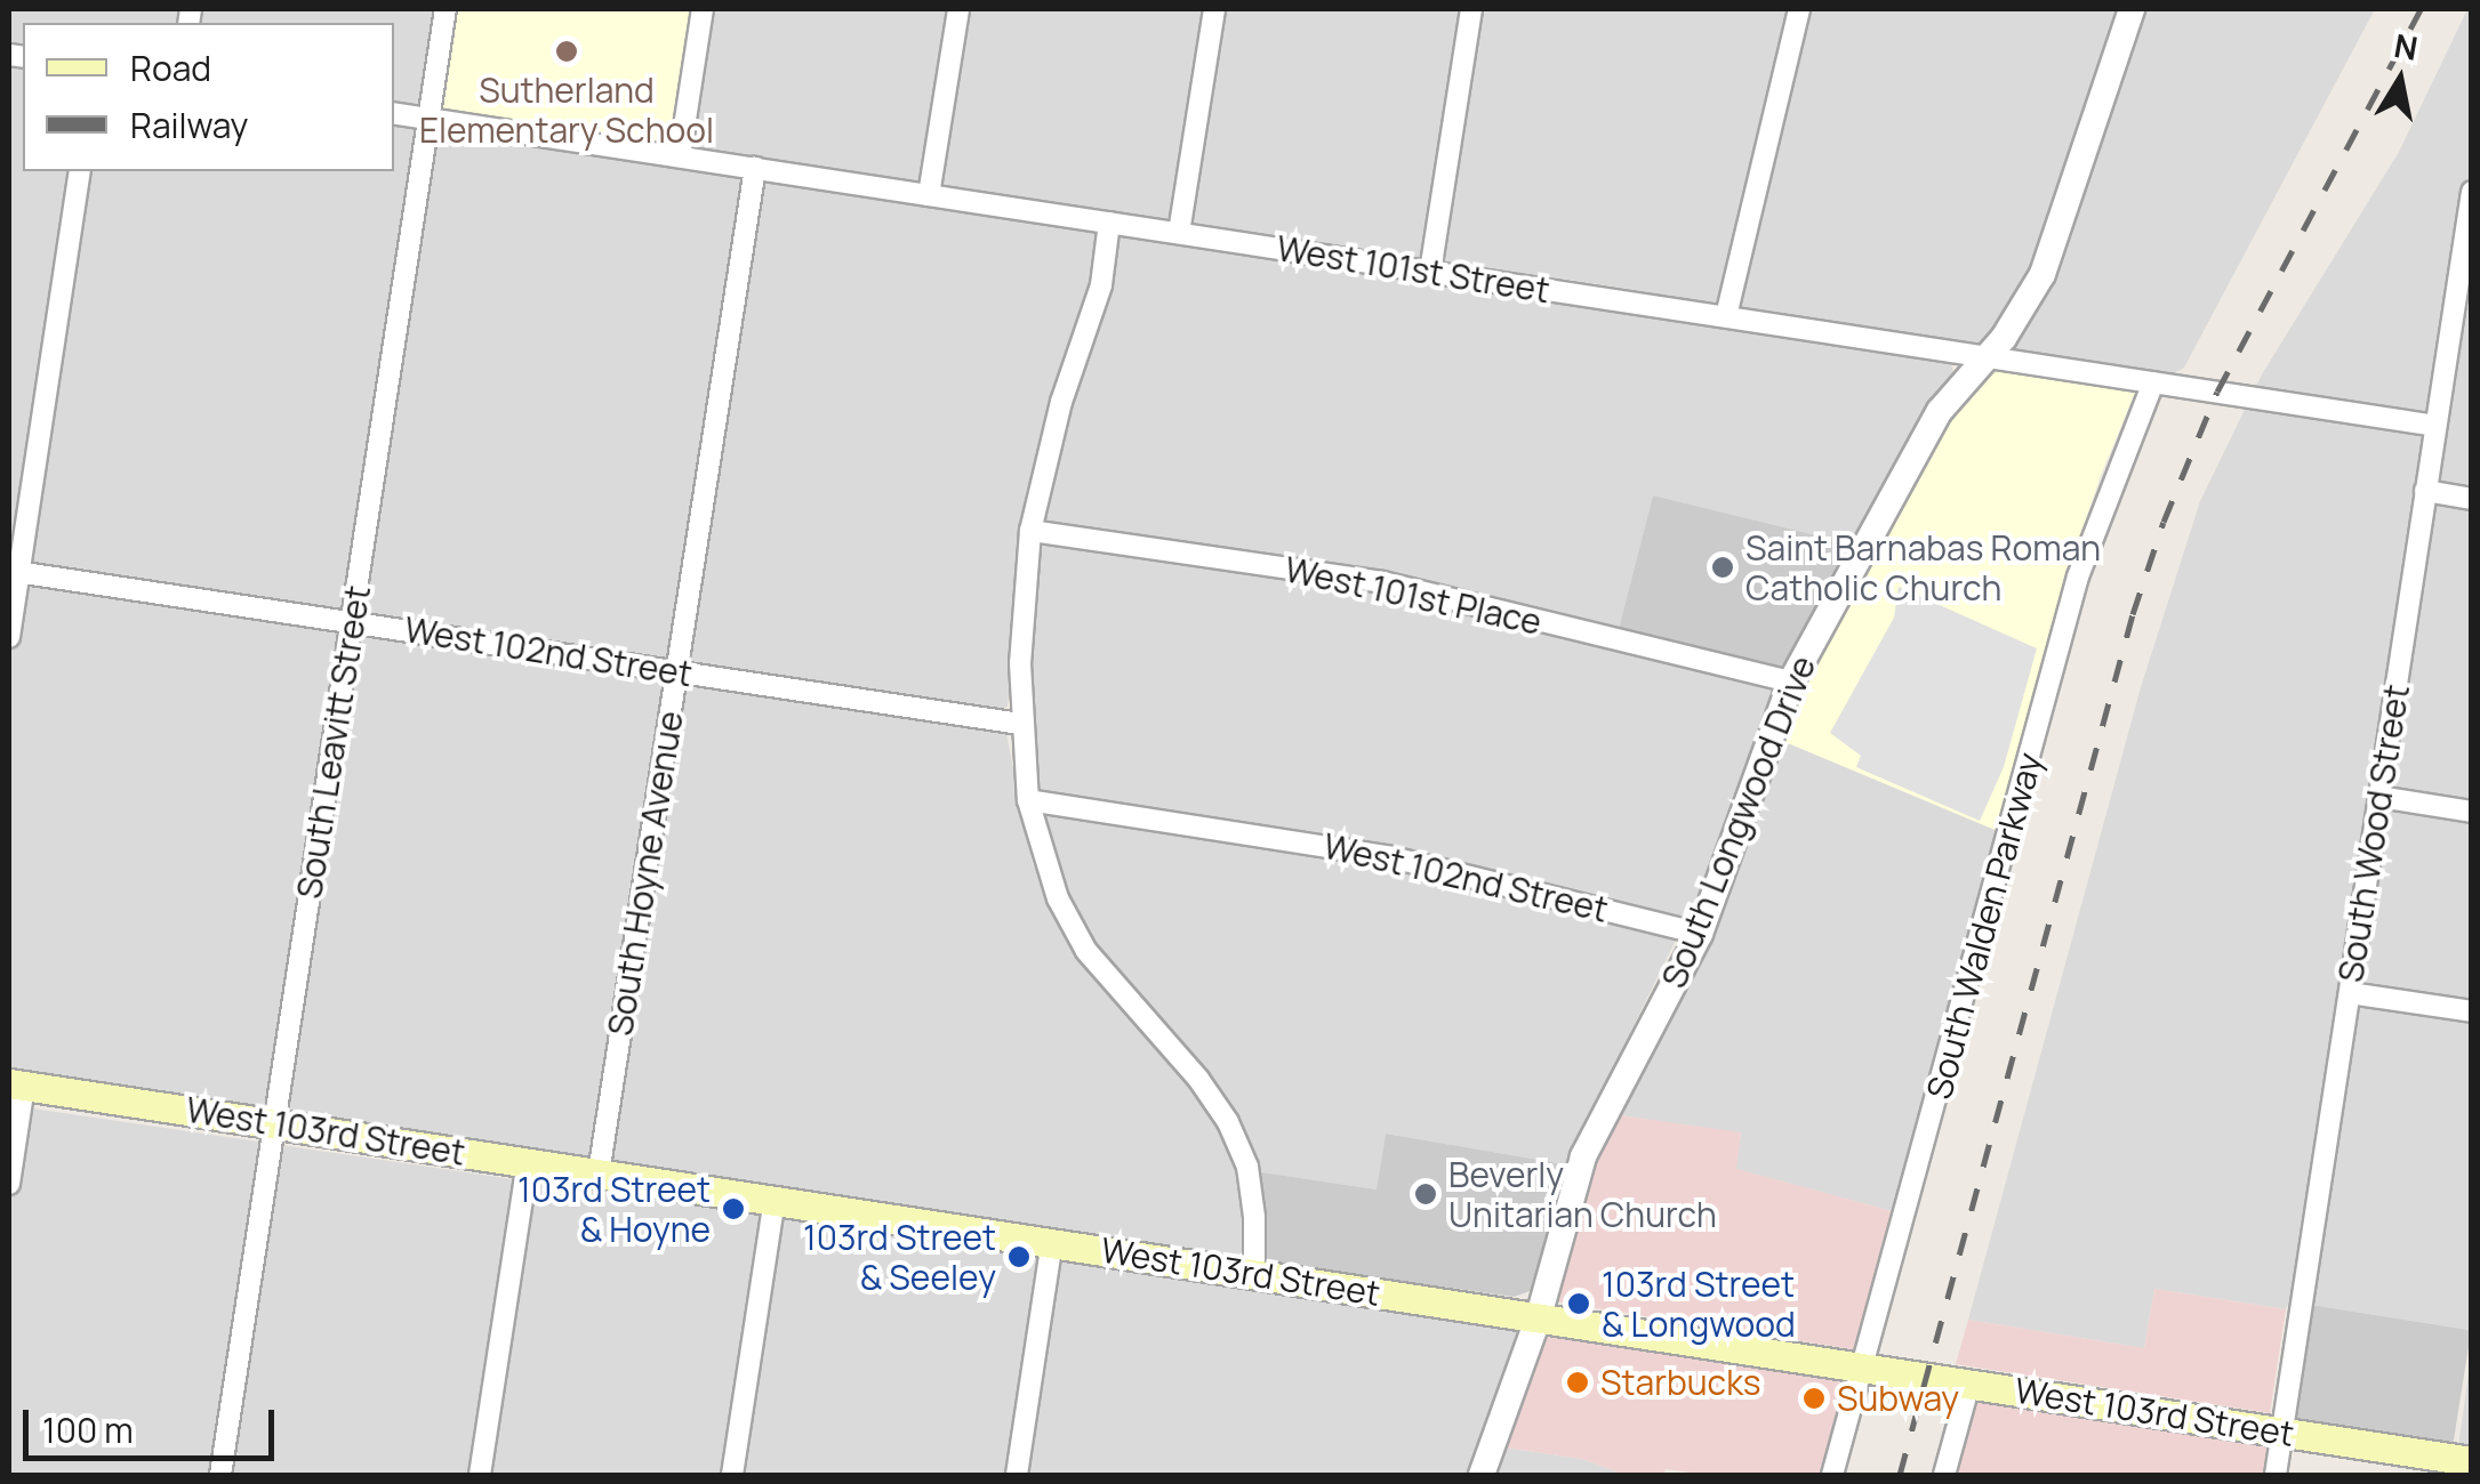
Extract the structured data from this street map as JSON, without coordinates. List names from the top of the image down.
{
  "streets": {
    "main road": ["West 103rd Street"],
    "street": [
      "West 101st Street",
      "West 101st Place",
      "West 102nd Street",
      "South Leavitt Street",
      "South Longwood Drive",
      "South Wood Street",
      "South Hoyne Avenue",
      "South Walden Parkway"
    ]
  },
  "crossings": [
    ["West 101st Street", "South Leavitt Street"],
    ["West 101st Street", "South Longwood Drive"],
    ["West 101st Street", "South Wood Street"],
    ["West 101st Street", "South Hoyne Avenue"],
    ["West 101st Street", "South Walden Parkway"],
    ["West 101st Place", "South Longwood Drive"],
    ["West 102nd Street", "South Leavitt Street"],
    ["West 102nd Street", "South Longwood Drive"],
    ["West 102nd Street", "South Hoyne Avenue"],
    ["South Leavitt Street", "West 103rd Street"],
    ["South Longwood Drive", "West 103rd Street"],
    ["South Wood Street", "West 103rd Street"],
    ["South Hoyne Avenue", "West 103rd Street"],
    ["South Walden Parkway", "West 103rd Street"]
  ],
  "places": [
    "Sutherland Elementary School",
    "Saint Barnabas Roman Catholic Church",
    "Beverly Unitarian Church",
    "103rd Street & Hoyne",
    "103rd Street & Seeley",
    "103rd Street & Longwood",
    "Starbucks",
    "Subway"
  ],
  "legend": ["Road", "Railway"],
  "scale_bar": "100 m",
  "north": "top"
}
